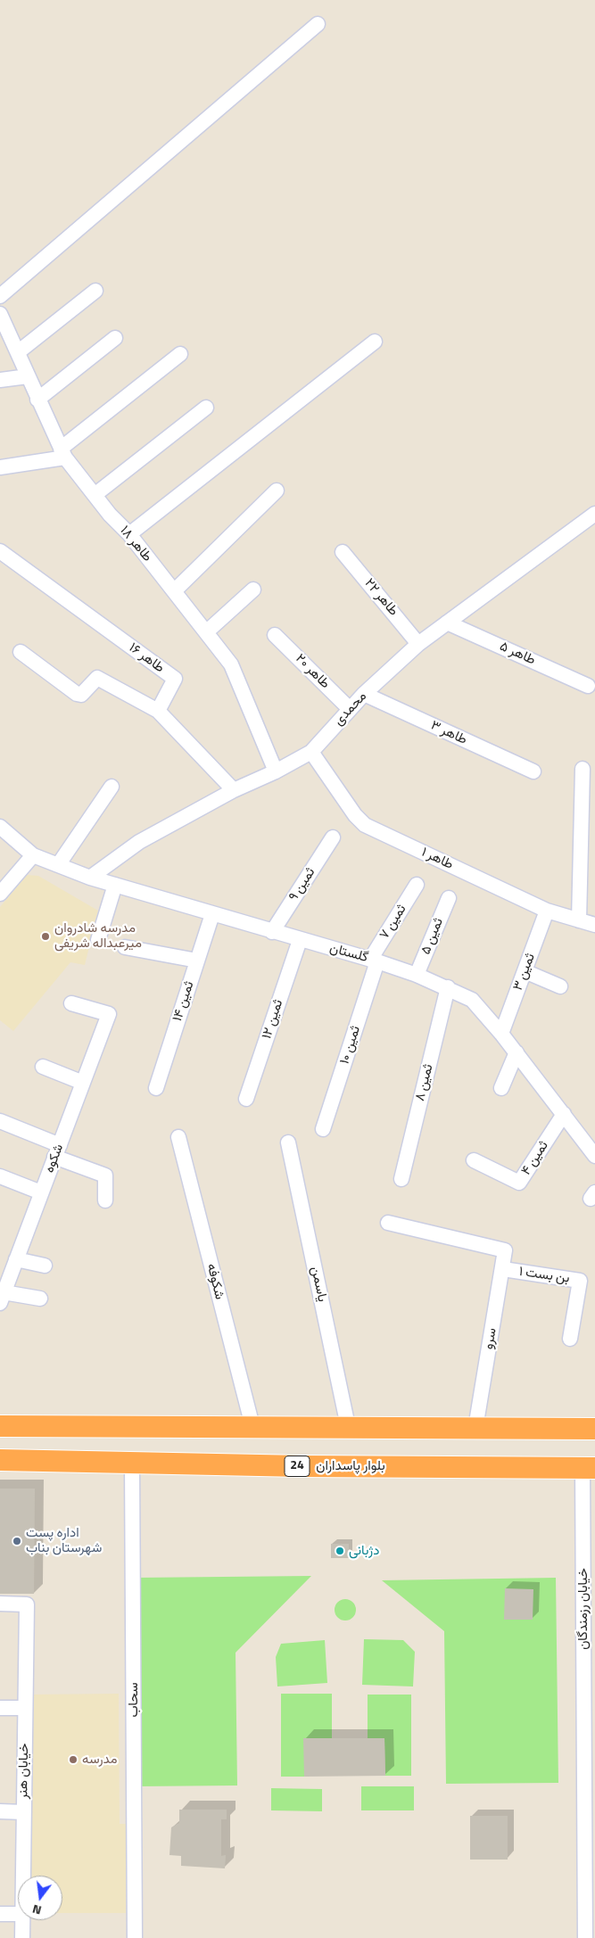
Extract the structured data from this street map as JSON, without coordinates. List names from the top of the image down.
{
  "streets": {
    "highway": ["24", "بلوار پاسداران"],
    "street": [
      "طاهر ۱۸",
      "طاهر ۲۲",
      "طاهر ۵",
      "طاهر ۱۶",
      "طاهر ۲۰",
      "محمدی",
      "طاهر ۳",
      "طاهر ۱",
      "ثمین ۹",
      "ثمین ۷",
      "ثمین ۵",
      "گلستان",
      "ثمین ۳",
      "ثمین ۱۴",
      "ثمین ۱۲",
      "ثمین ۱۰",
      "ثمین ۸",
      "شکوه",
      "ثمین ۴",
      "بن بست ۱",
      "شکوفه",
      "یاسمن",
      "سرو",
      "خیابان رزمندگان",
      "سحاب",
      "خیابان هنر"
    ]
  },
  "crossings": [
    ["طاهر ۱۸", "محمدی"],
    ["طاهر ۲۲", "محمدی"],
    ["طاهر ۵", "محمدی"],
    ["طاهر ۲۰", "محمدی"],
    ["محمدی", "طاهر ۳"],
    ["محمدی", "طاهر ۱"],
    ["محمدی", "گلستان"],
    ["طاهر ۱", "ثمین ۳"],
    ["ثمین ۹", "گلستان"],
    ["ثمین ۷", "گلستان"],
    ["ثمین ۷", "ثمین ۱۰"],
    ["ثمین ۵", "گلستان"],
    ["گلستان", "ثمین ۳"],
    ["گلستان", "ثمین ۱۴"],
    ["گلستان", "ثمین ۱۲"],
    ["گلستان", "ثمین ۱۰"],
    ["گلستان", "ثمین ۸"],
    ["گلستان", "ثمین ۴"],
    ["بن بست ۱", "سرو"],
    ["بلوار پاسداران", "خیابان رزمندگان"],
    ["بلوار پاسداران", "سحاب"]
  ],
  "places": [
    "مدرسه شادروان میرعبداله شریفی",
    "اداره پست شهرستان بناب",
    "دژبانی",
    "مدرسه"
  ],
  "north": "bottom"
}
